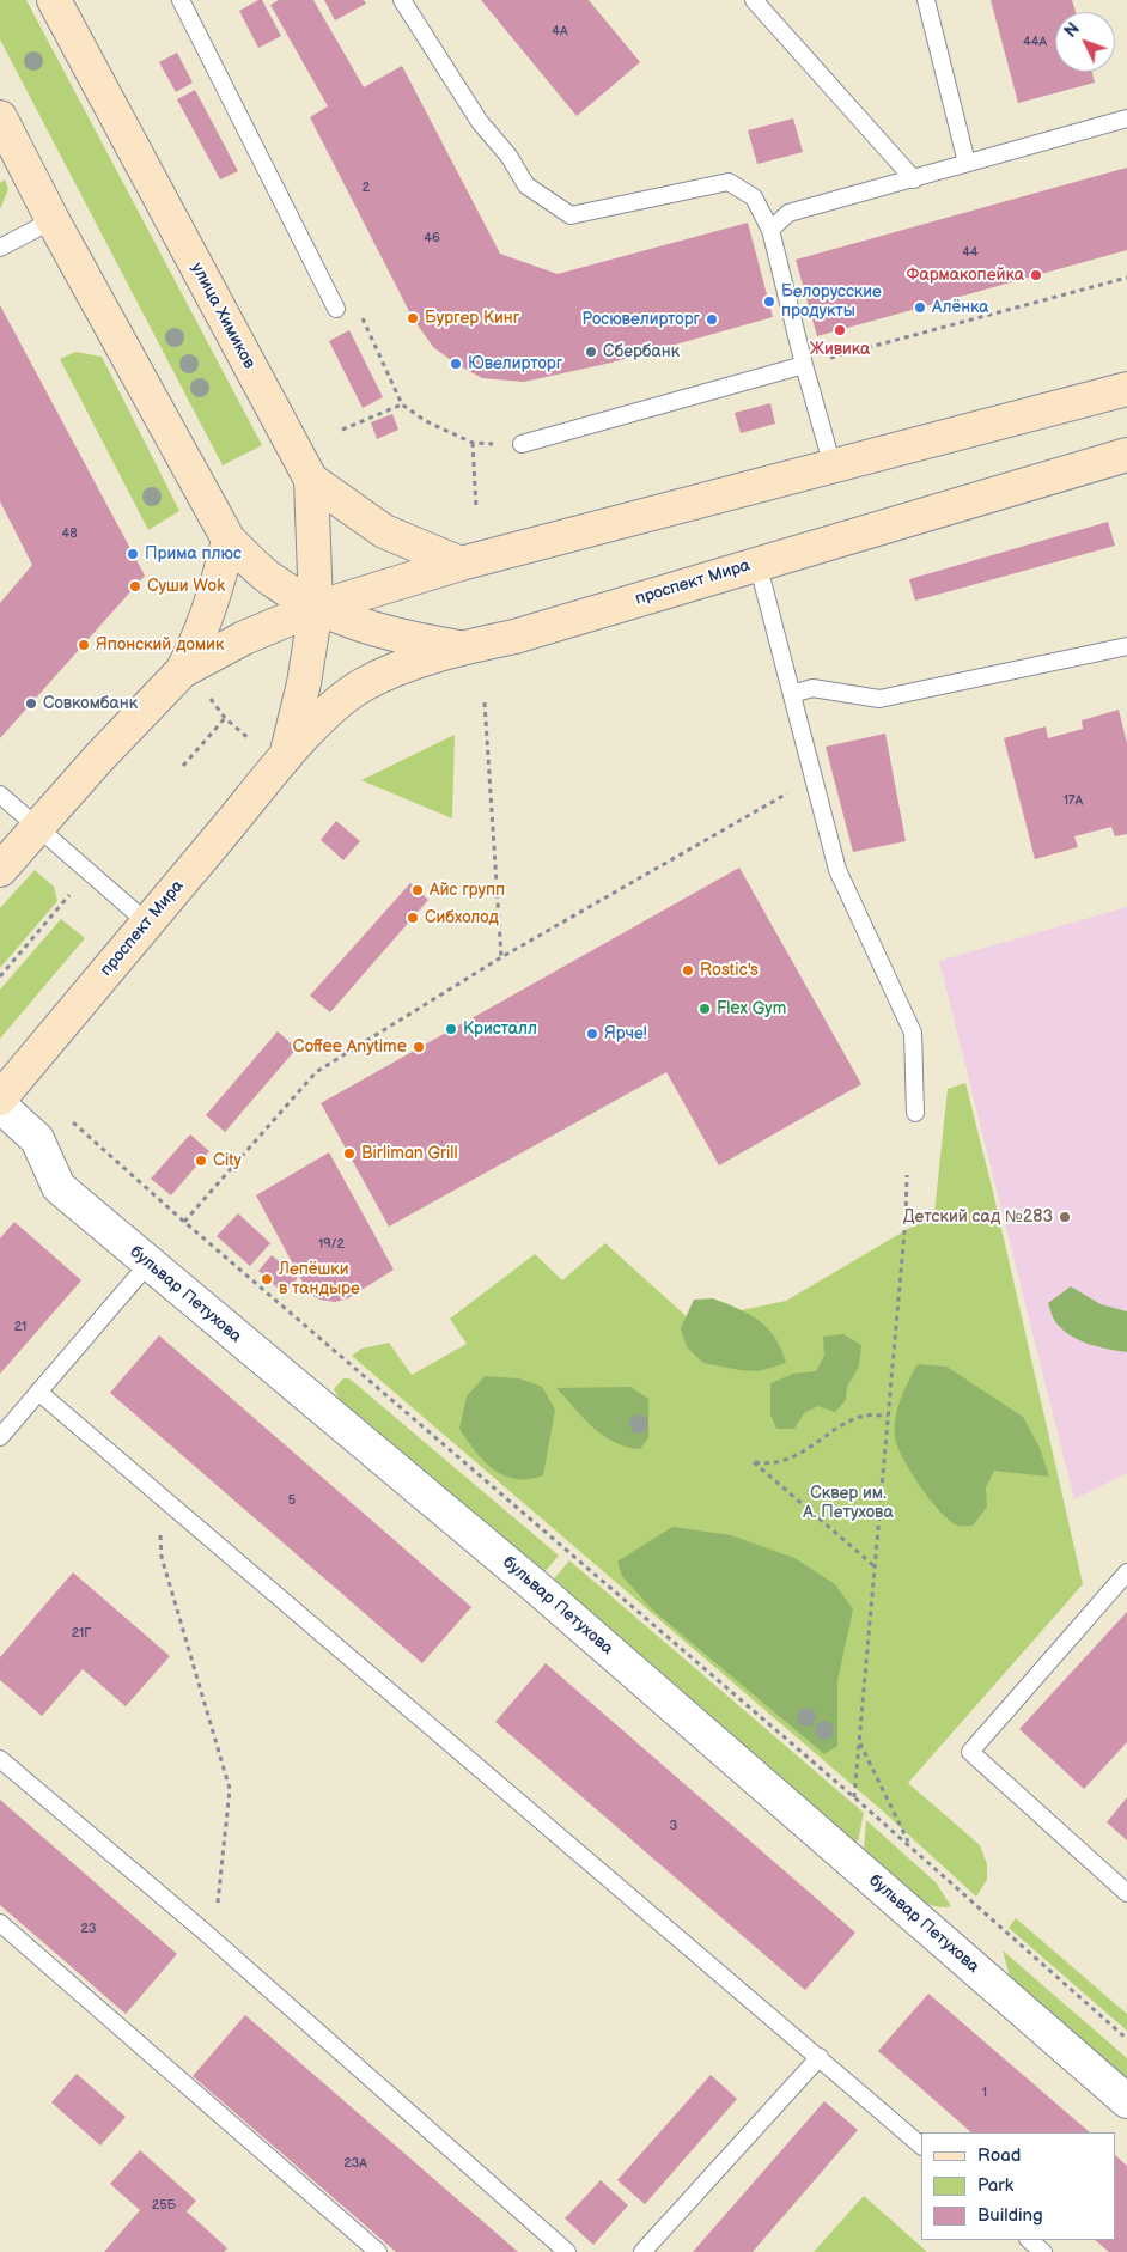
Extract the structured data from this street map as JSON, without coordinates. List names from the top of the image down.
{
  "streets": {
    "main road": ["улица Химиков", "проспект Мира"],
    "street": ["бульвар Петухова"]
  },
  "crossings": [
    ["улица Химиков", "проспект Мира"]
  ],
  "parks": ["Сквер им. А. Петухова"],
  "places": [
    "Фармакопейка",
    "Белорусские продукты",
    "Алёнка",
    "Бургер Кинг",
    "Росювелирторг",
    "Живика",
    "Сбербанк",
    "Ювелирторг",
    "Прима плюс",
    "Суши Wok",
    "Японский домик",
    "Совкомбанк",
    "Айс групп",
    "Сибхолод",
    "Rostic's",
    "Flex Gym",
    "Кристалл",
    "Ярче!",
    "Coffee Anytime",
    "Birliman Grill",
    "City",
    "Детский сад №283",
    "Лепёшки в тандыре"
  ],
  "house_numbers": [
    "4А",
    "44А",
    "2",
    "46",
    "44",
    "48",
    "17А",
    "19/2",
    "21",
    "5",
    "21Г",
    "3",
    "23",
    "1",
    "23А",
    "25Б"
  ],
  "legend": ["Road", "Park", "Building"],
  "north": "top left"
}
